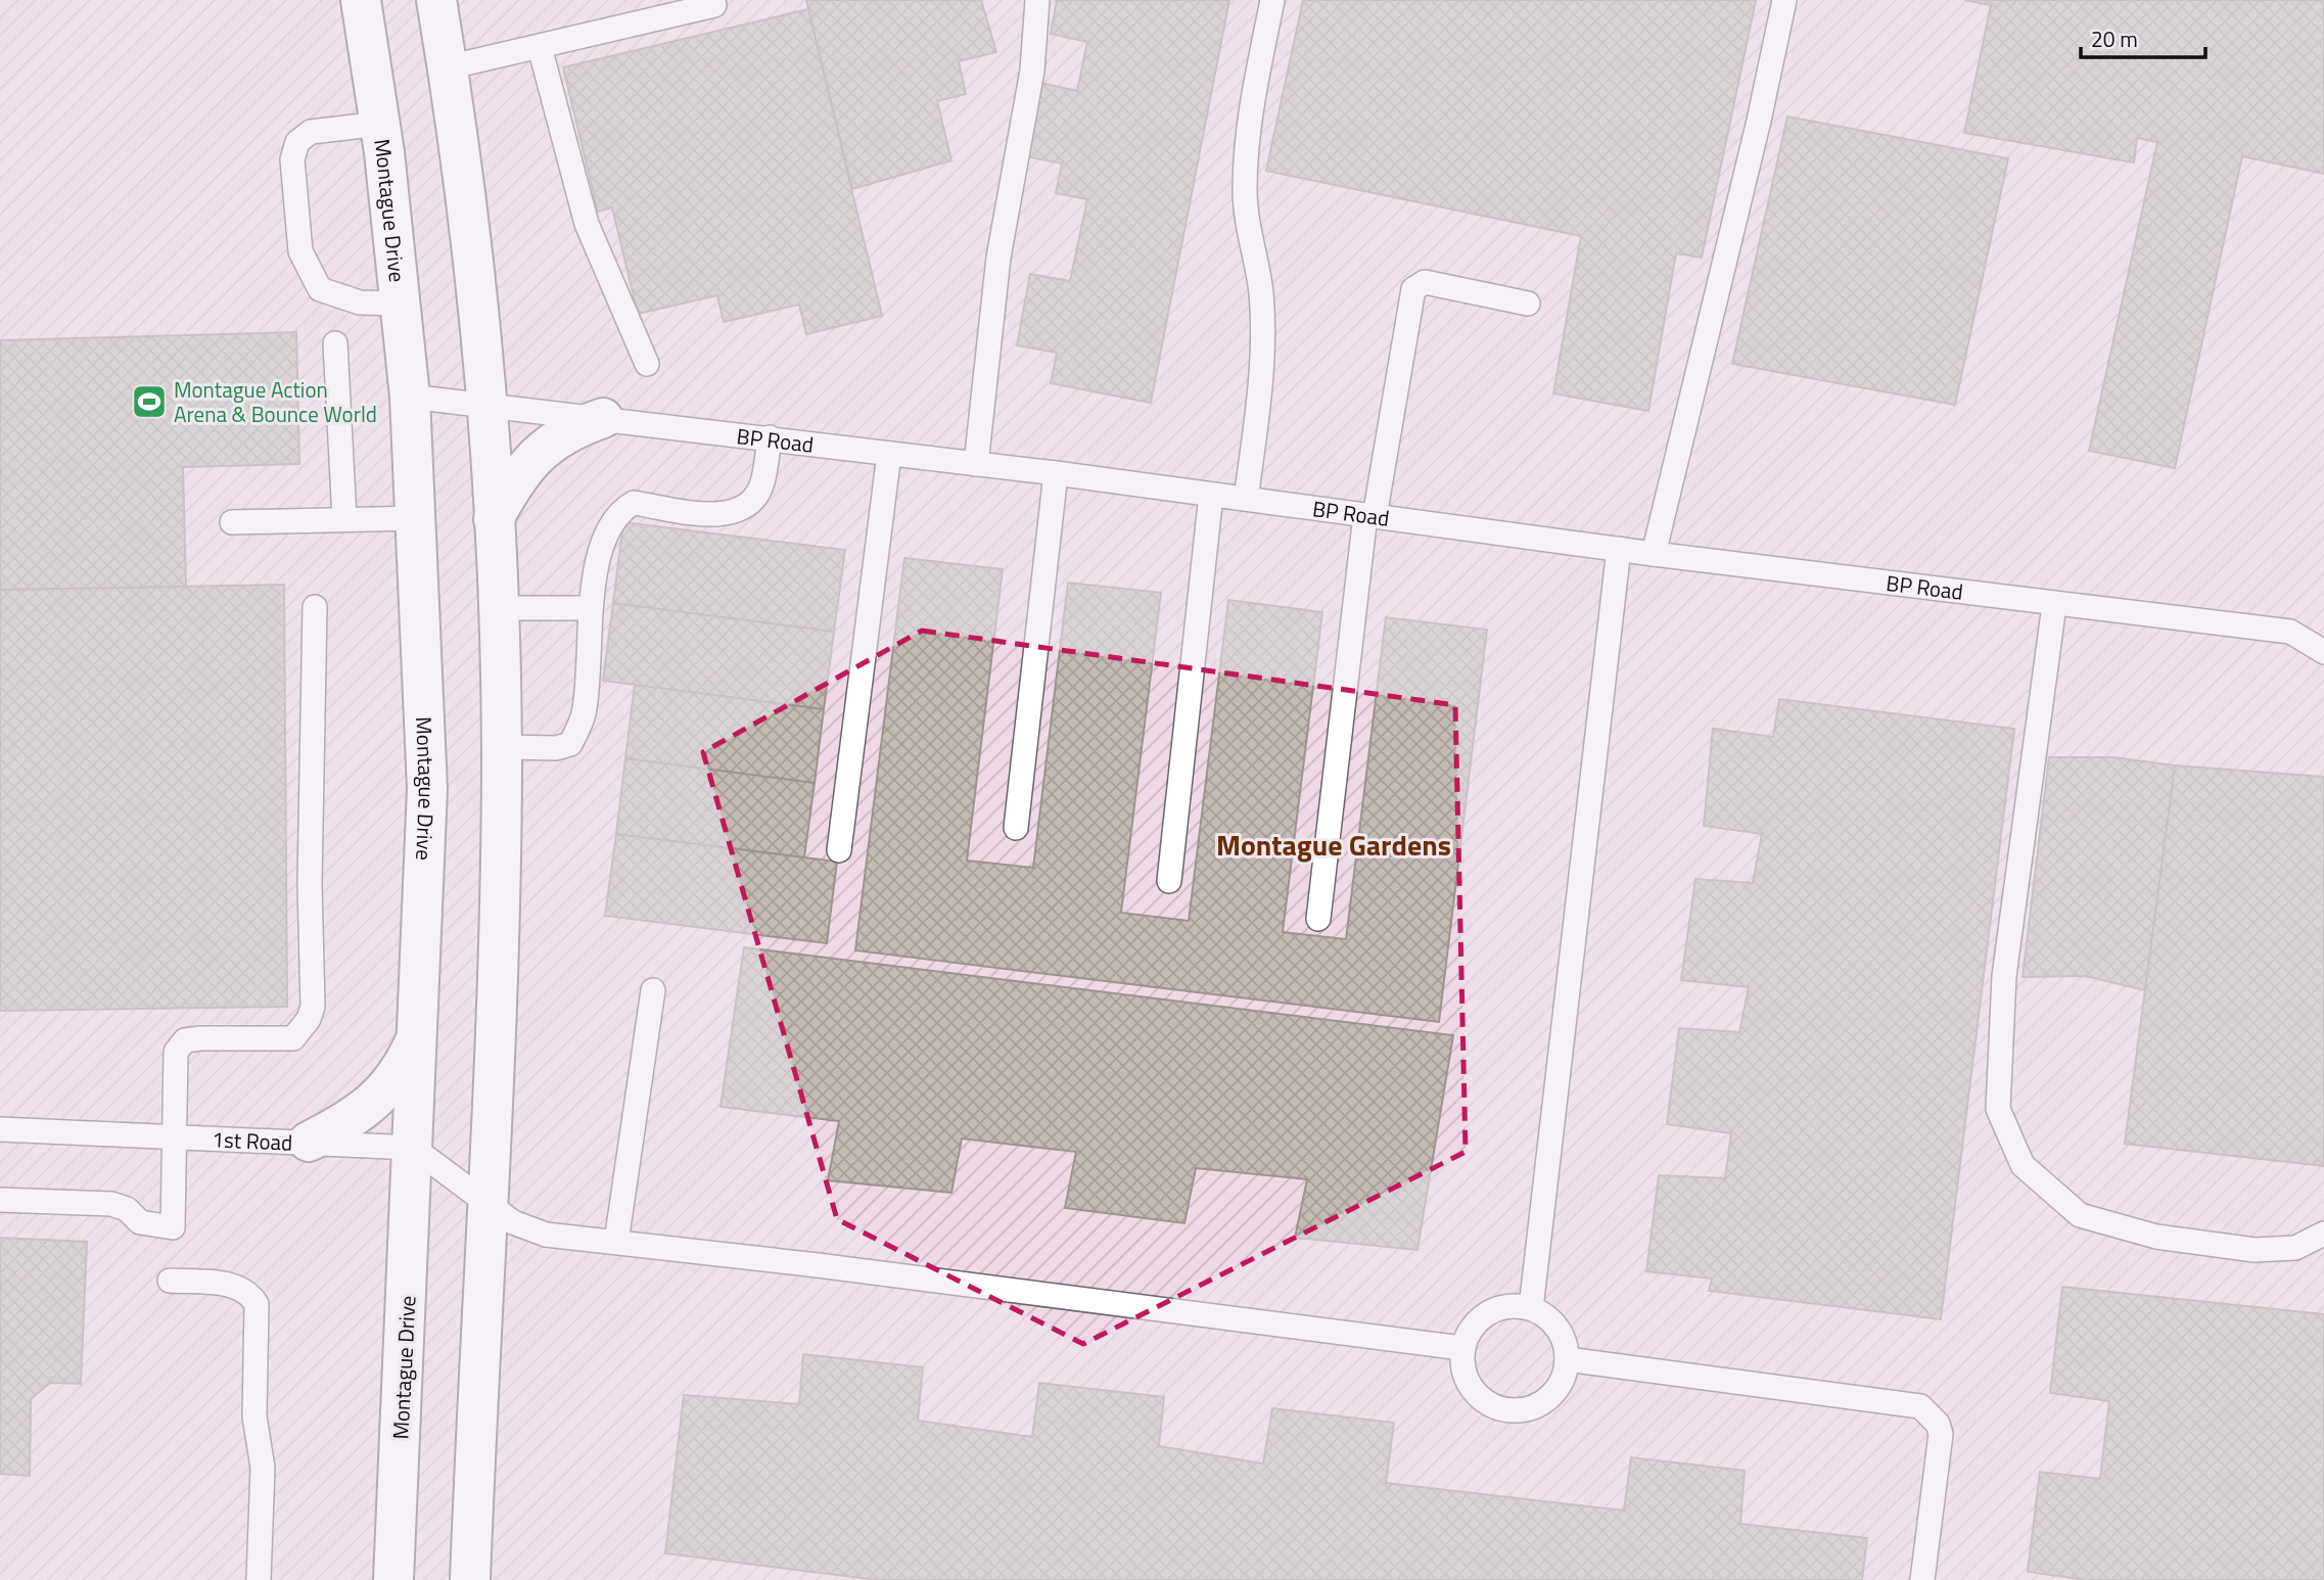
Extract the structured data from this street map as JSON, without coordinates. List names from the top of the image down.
{
  "streets": {
    "main road": ["Montague Drive"],
    "lane": ["BP Road", "1st Road"]
  },
  "crossings": [
    ["Montague Drive", "BP Road"],
    ["Montague Drive", "1st Road"]
  ],
  "districts": ["Montague Gardens"],
  "places": {
    "sports": ["Montague Action Arena & Bounce World"]
  },
  "scale_bar": "20 m"
}
